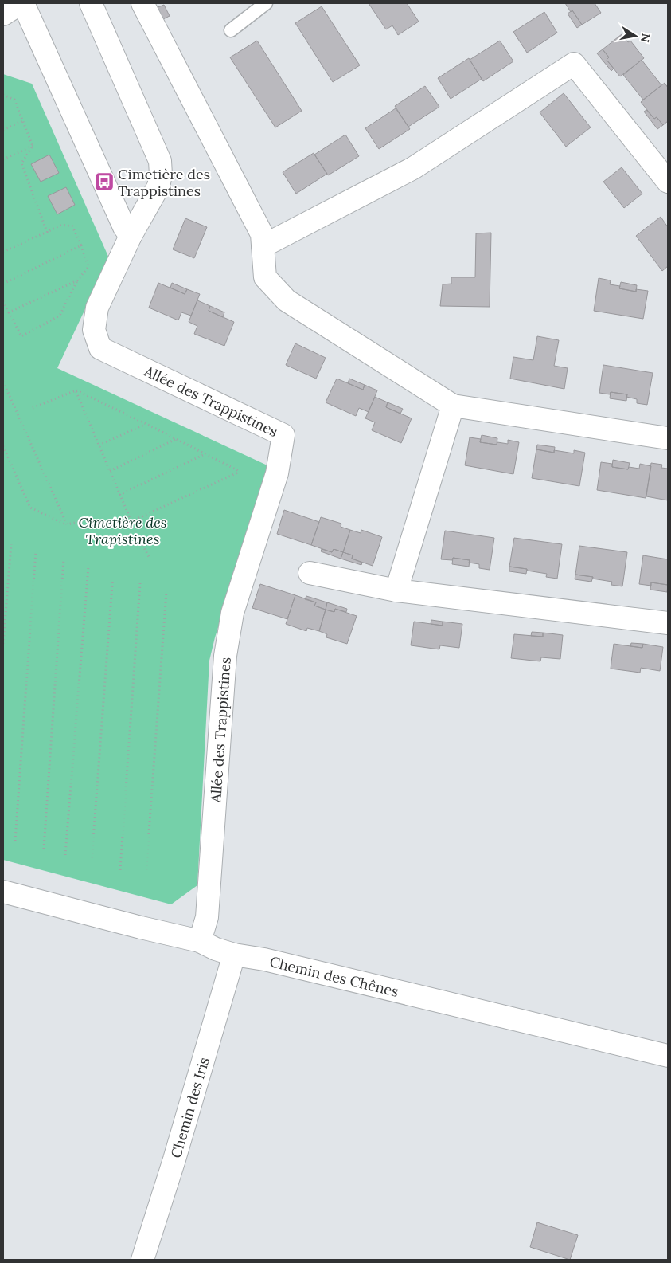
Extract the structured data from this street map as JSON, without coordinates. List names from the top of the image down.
{
  "streets": {
    "street": ["Allée des Trappistines", "Chemin des Chênes", "Chemin des Iris"]
  },
  "crossings": [
    ["Allée des Trappistines", "Chemin des Chênes"],
    ["Chemin des Chênes", "Chemin des Iris"]
  ],
  "parks": ["Cimetière des Trapistines"],
  "places": {
    "bus stop": ["Cimetière des Trappistines"]
  },
  "north": "right"
}
